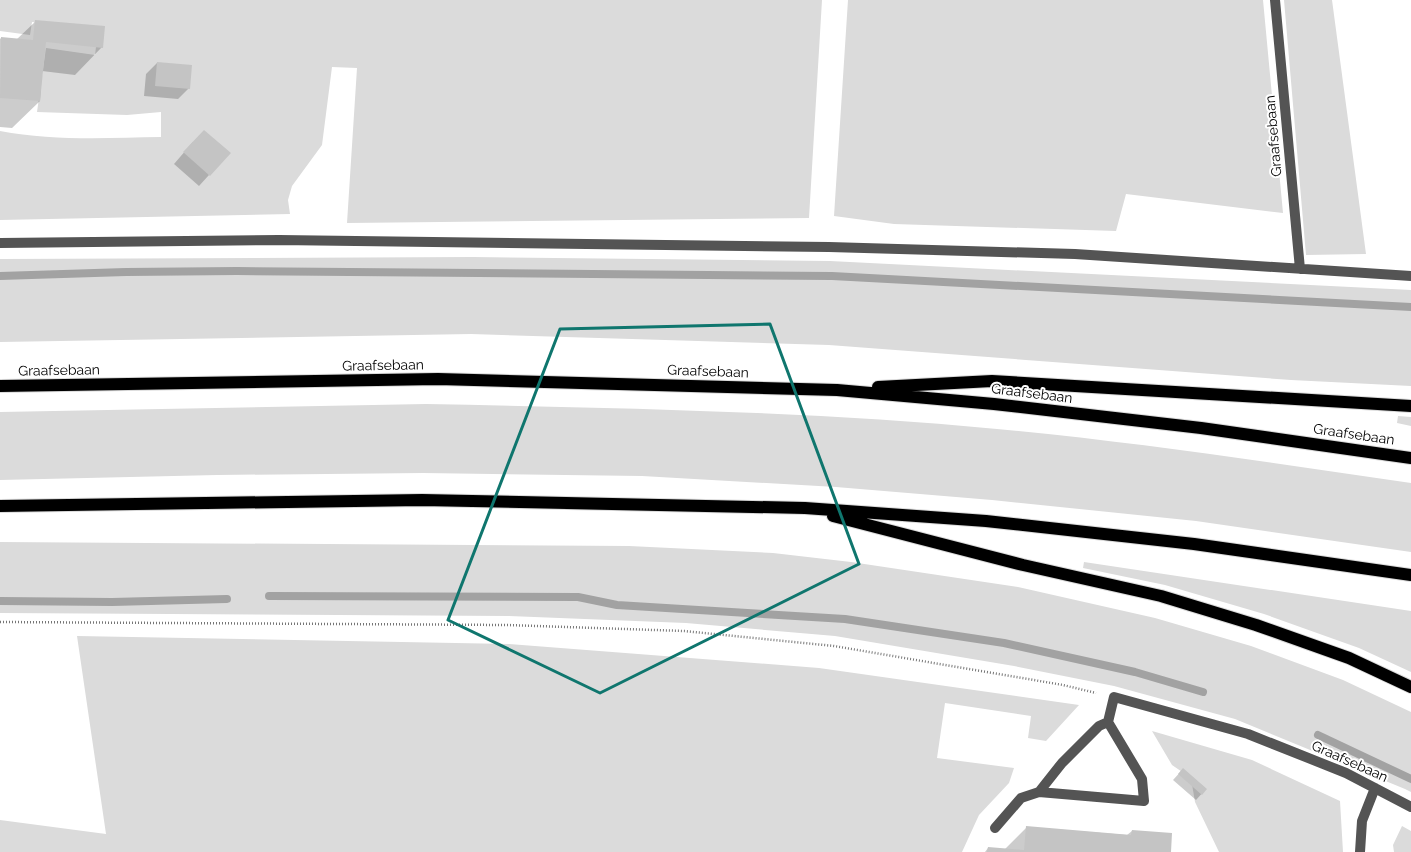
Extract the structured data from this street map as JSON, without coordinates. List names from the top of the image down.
{
  "streets": {
    "highway": ["Graafsebaan"]
  }
}
